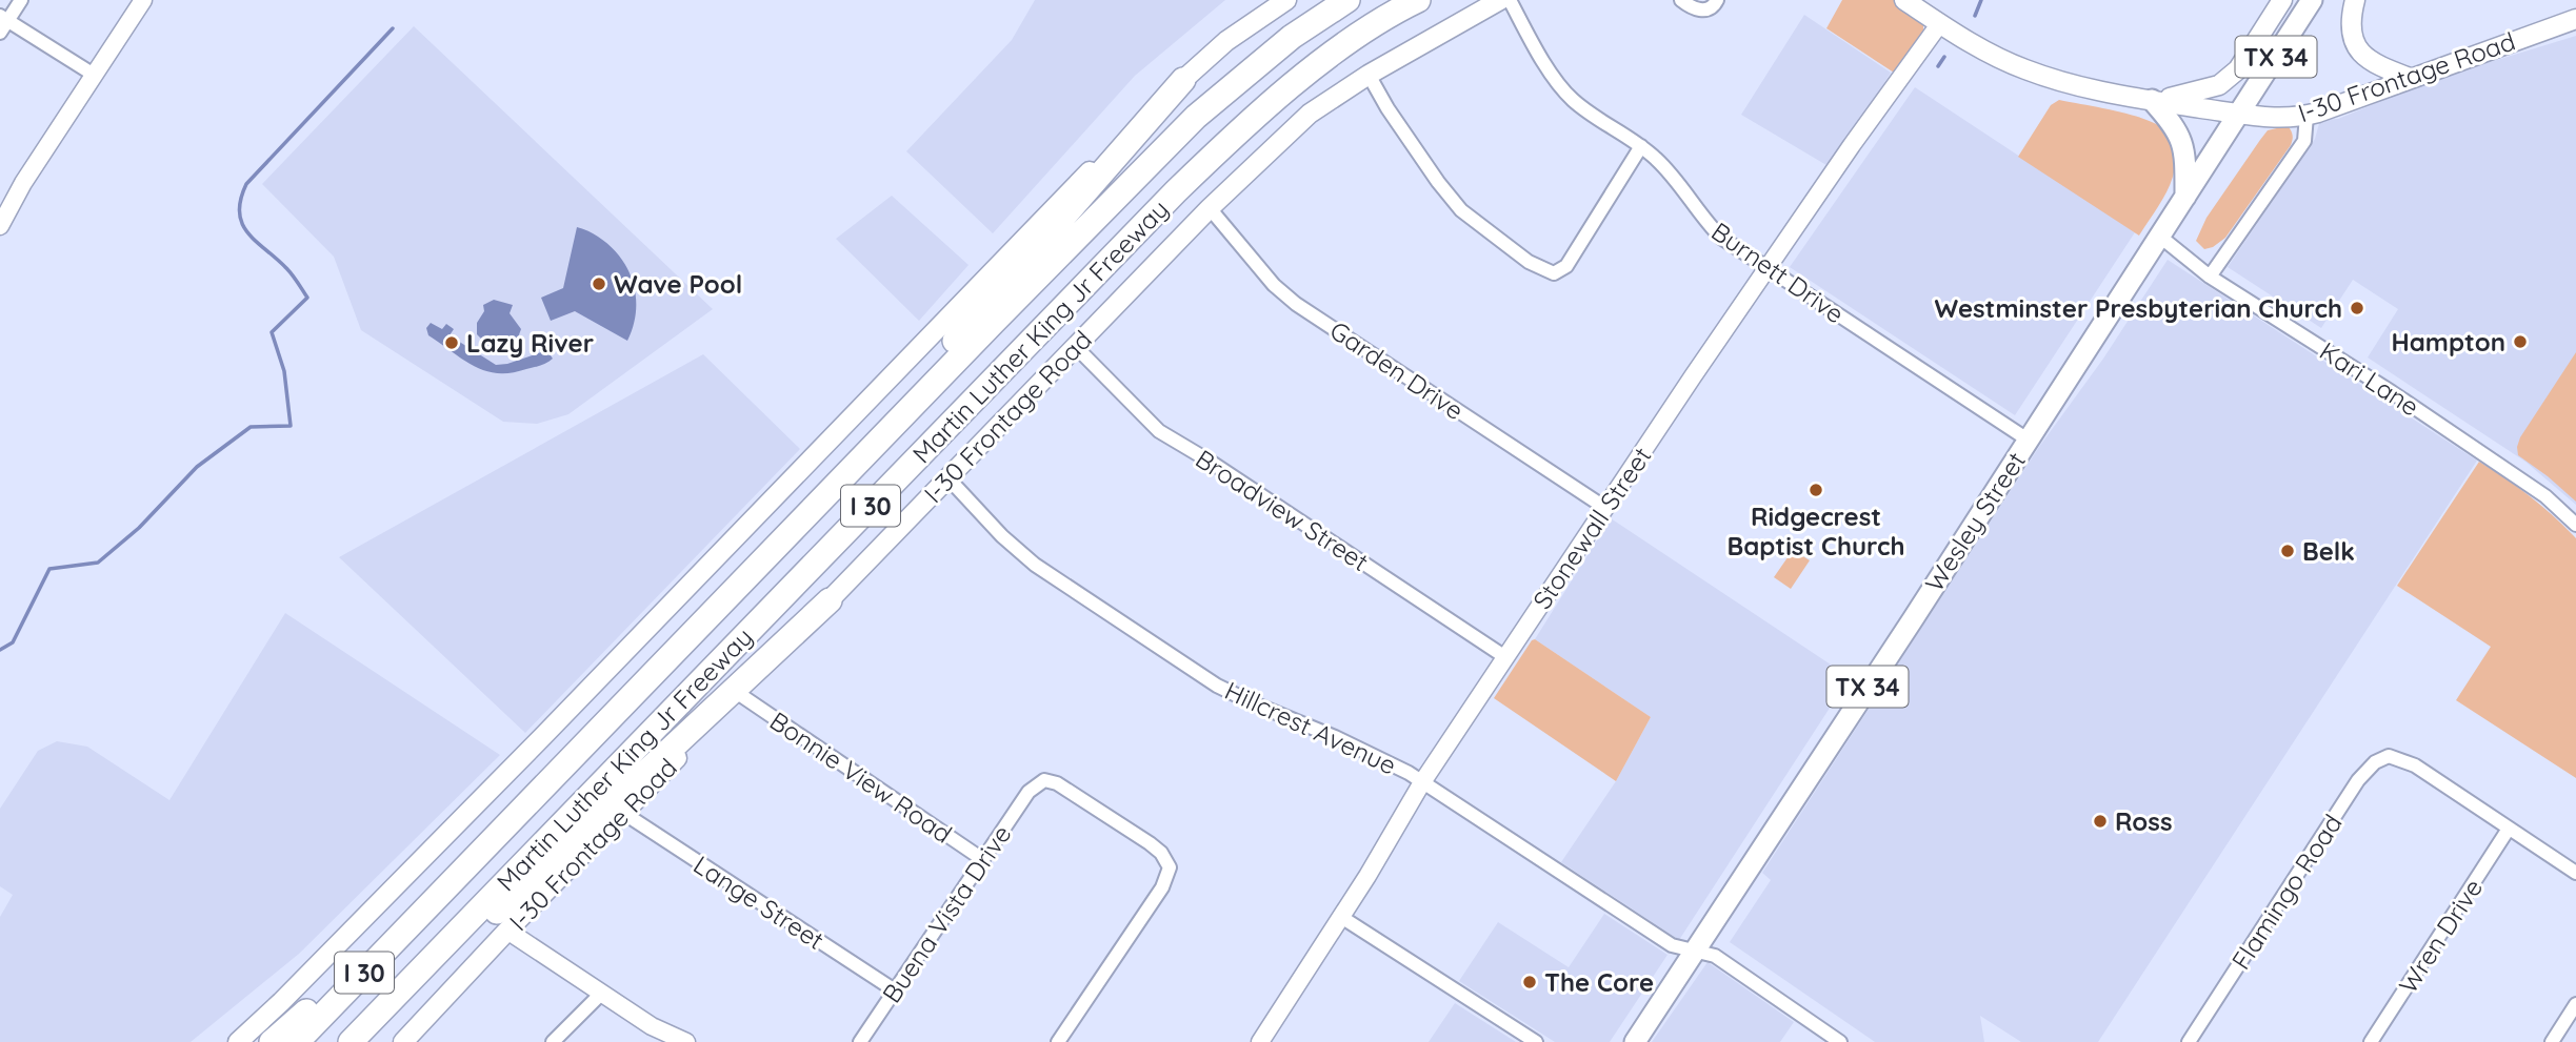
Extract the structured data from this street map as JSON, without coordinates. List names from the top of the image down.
{
  "streets": {
    "highway": ["Martin Luther King Jr Freeway", "I 30"],
    "main road": ["TX 34", "I-30 Frontage Road", "Wesley Street"],
    "street": [
      "Burnett Drive",
      "Garden Drive",
      "Kari Lane",
      "Broadview Street",
      "Stonewall Street",
      "Hillcrest Avenue",
      "Bonnie View Road",
      "Flamingo Road",
      "Lange Street",
      "Buena Vista Drive",
      "Wren Drive"
    ]
  },
  "crossings": [
    ["I-30 Frontage Road", "Garden Drive"],
    ["I-30 Frontage Road", "Broadview Street"],
    ["I-30 Frontage Road", "Wesley Street"],
    ["I-30 Frontage Road", "Stonewall Street"],
    ["I-30 Frontage Road", "Hillcrest Avenue"],
    ["I-30 Frontage Road", "Bonnie View Road"],
    ["I-30 Frontage Road", "Lange Street"],
    ["Burnett Drive", "Wesley Street"],
    ["Burnett Drive", "Stonewall Street"],
    ["Garden Drive", "Stonewall Street"],
    ["Kari Lane", "Wesley Street"],
    ["Broadview Street", "Stonewall Street"],
    ["Wesley Street", "Hillcrest Avenue"],
    ["Stonewall Street", "Hillcrest Avenue"],
    ["Bonnie View Road", "Buena Vista Drive"],
    ["Flamingo Road", "Wren Drive"],
    ["Lange Street", "Buena Vista Drive"]
  ],
  "places": [
    "Wave Pool",
    "Westminster Presbyterian Church",
    "Hampton",
    "Lazy River",
    "Ridgecrest Baptist Church",
    "Belk",
    "Ross",
    "The Core"
  ]
}
